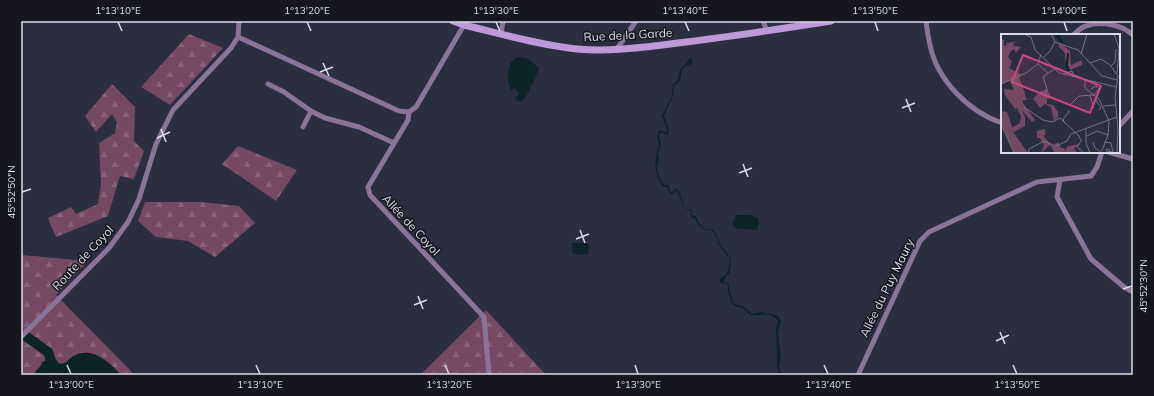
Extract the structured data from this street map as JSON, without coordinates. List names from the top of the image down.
{
  "streets": {
    "main road": ["Rue de la Garde"],
    "street": ["Allée de Coyol", "Route de Coyol", "Allée du Puy Maury"]
  },
  "crossings": [
    ["Rue de la Garde", "Allée de Coyol"]
  ],
  "coordinates": [
    "1°13'10\"E",
    "1°13'20\"E",
    "1°13'30\"E",
    "1°13'40\"E",
    "1°13'50\"E",
    "1°14'00\"E",
    "45°52'50\"N",
    "45°52'30\"N",
    "1°13'00\"E"
  ]
}
